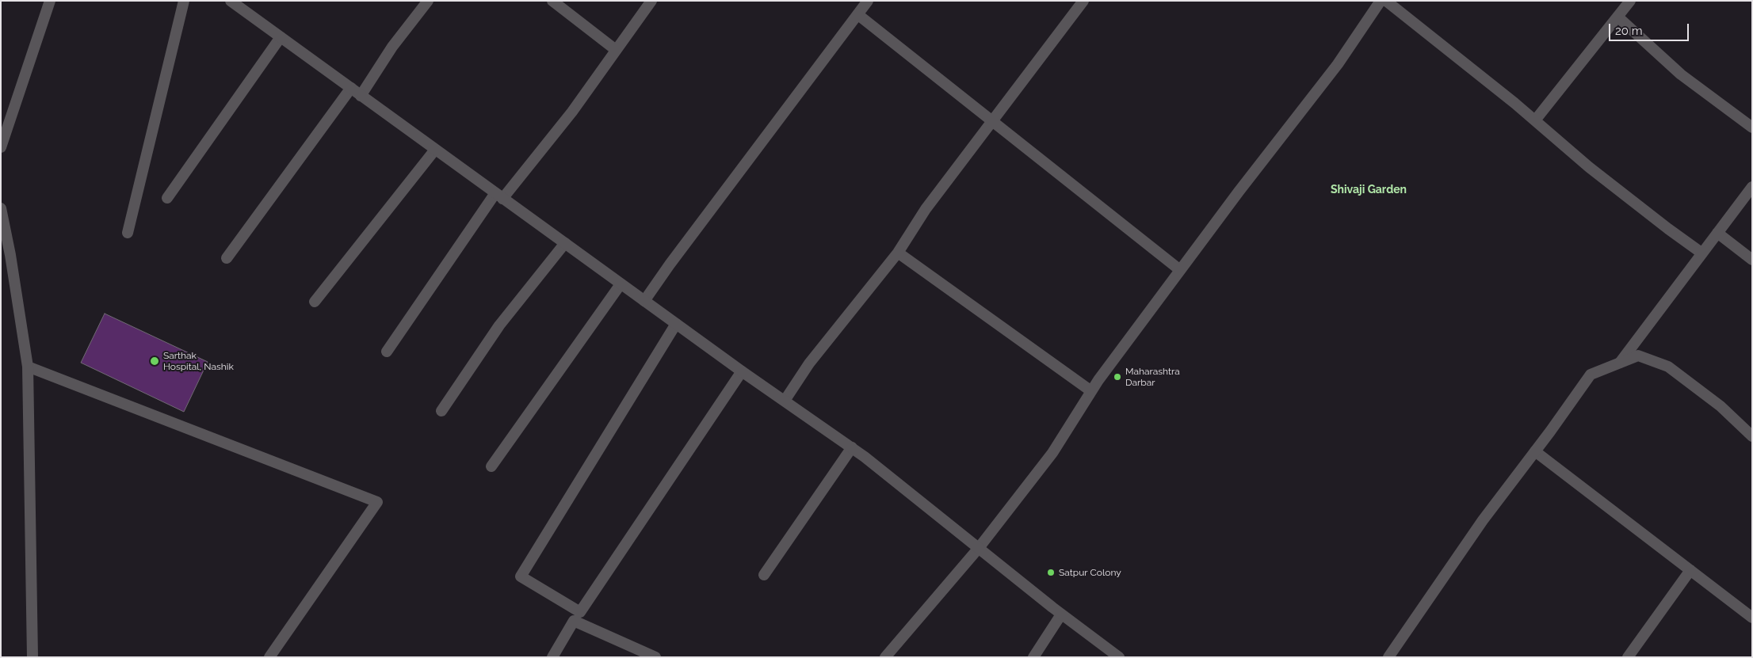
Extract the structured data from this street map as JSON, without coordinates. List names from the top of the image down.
{
  "districts": ["Shivaji Garden"],
  "places": ["Sarthak Hospital, Nashik", "Maharashtra Darbar", "Satpur Colony"],
  "scale_bar": "20 m"
}
